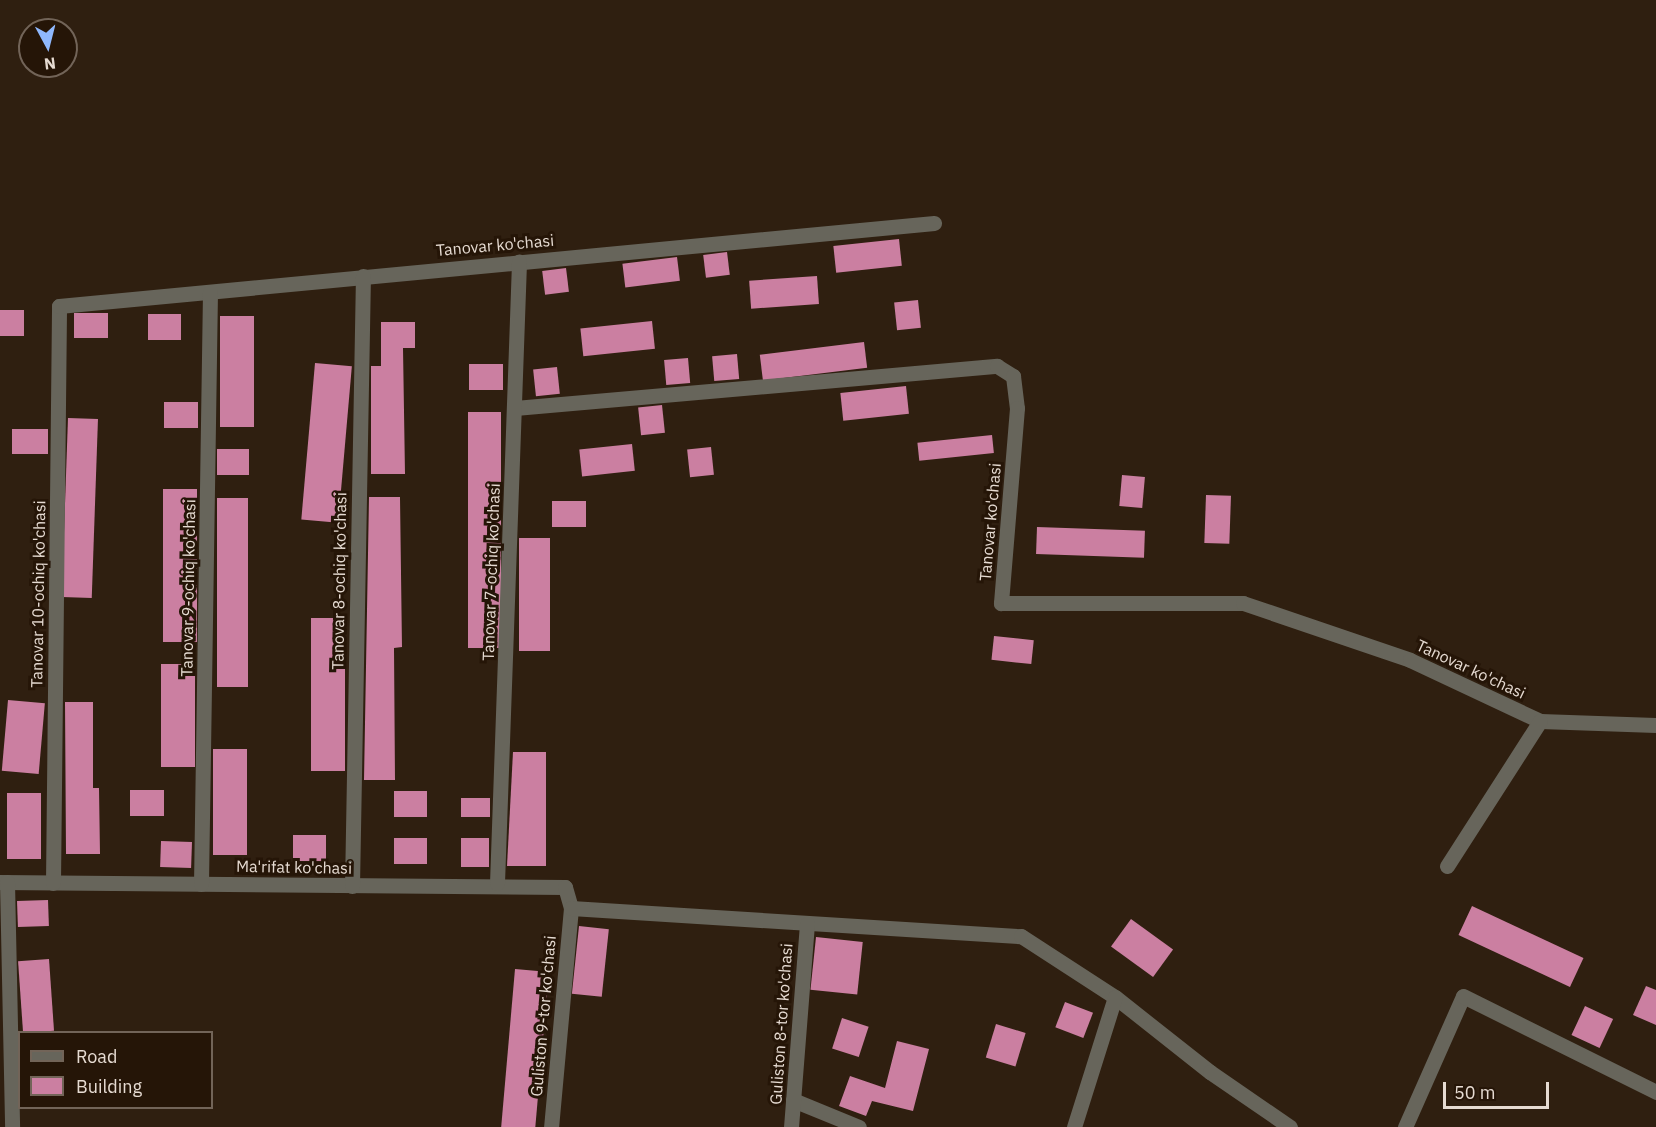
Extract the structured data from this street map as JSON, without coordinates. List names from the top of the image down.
{
  "streets": {
    "street": [
      "Tanovar ko'chasi",
      "Tanovar 7-ochiq ko'chasi",
      "Tanovar 8-ochiq ko'chasi",
      "Tanovar 9-ochiq ko'chasi",
      "Tanovar 10-ochiq ko'chasi",
      "Ma'rifat ko'chasi",
      "Guliston 9-tor ko'chasi",
      "Guliston 8-tor ko'chasi"
    ]
  },
  "crossings": [
    ["Tanovar ko'chasi", "Tanovar 7-ochiq ko'chasi"],
    ["Tanovar ko'chasi", "Tanovar 8-ochiq ko'chasi"],
    ["Tanovar ko'chasi", "Tanovar 9-ochiq ko'chasi"],
    ["Tanovar ko'chasi", "Tanovar 10-ochiq ko'chasi"],
    ["Tanovar 7-ochiq ko'chasi", "Ma'rifat ko'chasi"],
    ["Tanovar 8-ochiq ko'chasi", "Ma'rifat ko'chasi"],
    ["Tanovar 9-ochiq ko'chasi", "Ma'rifat ko'chasi"],
    ["Tanovar 10-ochiq ko'chasi", "Ma'rifat ko'chasi"],
    ["Ma'rifat ko'chasi", "Guliston 9-tor ko'chasi"]
  ],
  "legend": ["Road", "Building"],
  "scale_bar": "50 m",
  "north": "bottom"
}
